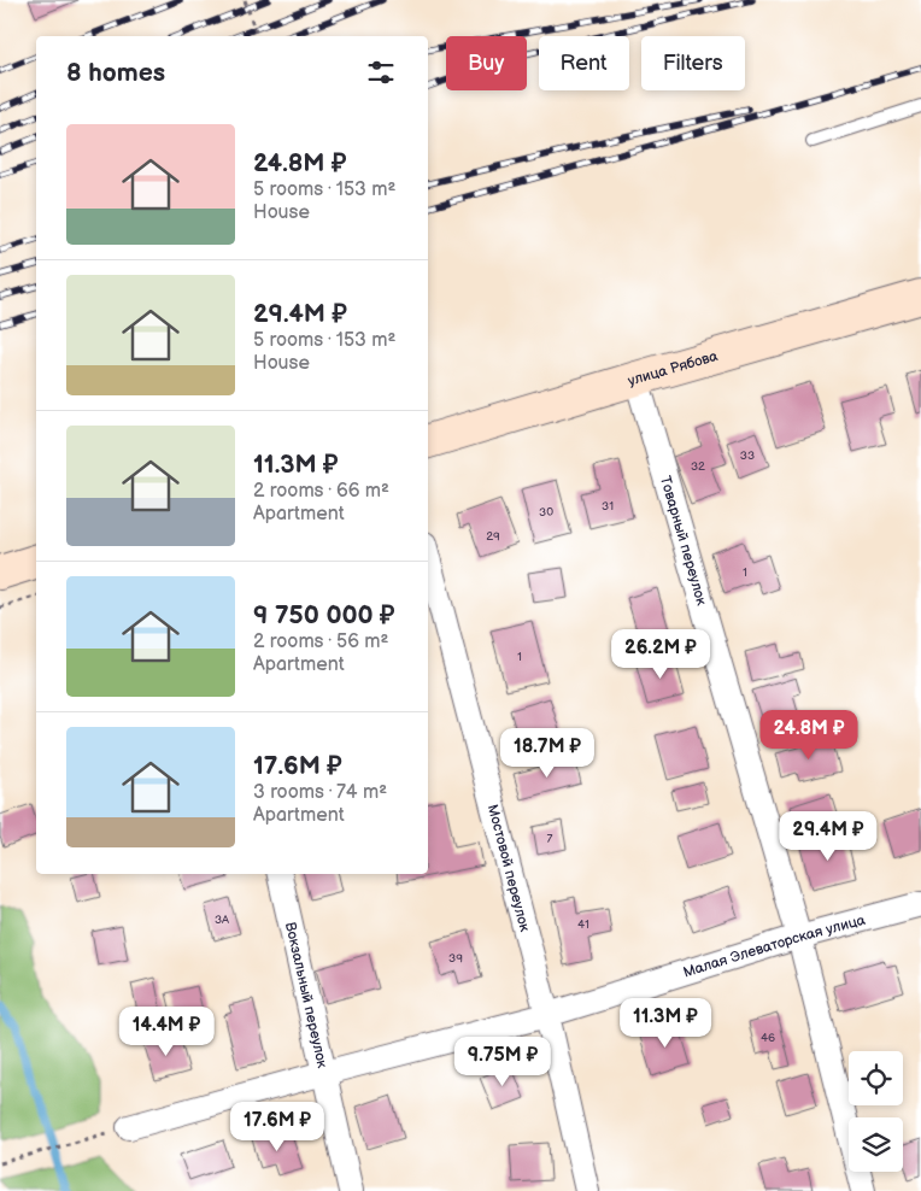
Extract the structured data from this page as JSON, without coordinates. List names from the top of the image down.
{
  "streets": {
    "street": [
      "улица Рябова",
      "Товарный переулок",
      "Мостовой переулок",
      "Малая Элеваторская улица",
      "Вокзальный переулок"
    ]
  },
  "crossings": [
    ["улица Рябова", "Товарный переулок"],
    ["Товарный переулок", "Малая Элеваторская улица"],
    ["Мостовой переулок", "Малая Элеваторская улица"],
    ["Малая Элеваторская улица", "Вокзальный переулок"]
  ],
  "house_numbers": [
    "33",
    "32",
    "31",
    "30",
    "29",
    "1",
    "1",
    "7",
    "3А",
    "41",
    "39",
    "46"
  ],
  "page": {
    "chip": ["Buy", "Rent", "Filters"],
    "heading": "8 homes",
    "list": [
      {
        "name": "24.8M ₽",
        "note": "5 rooms · 153 m² · House"
      },
      {
        "name": "29.4M ₽",
        "note": "5 rooms · 153 m² · House"
      },
      {
        "name": "11.3M ₽",
        "note": "2 rooms · 66 m² · Apartment"
      },
      {
        "name": "9 750 000 ₽",
        "note": "2 rooms · 56 m² · Apartment"
      },
      {
        "name": "17.6M ₽",
        "note": "3 rooms · 74 m² · Apartment"
      }
    ],
    "price": [
      "26.2M ₽",
      "24.8M ₽",
      "18.7M ₽",
      "29.4M ₽",
      "11.3M ₽",
      "14.4M ₽",
      "9.75M ₽",
      "17.6M ₽"
    ]
  }
}
